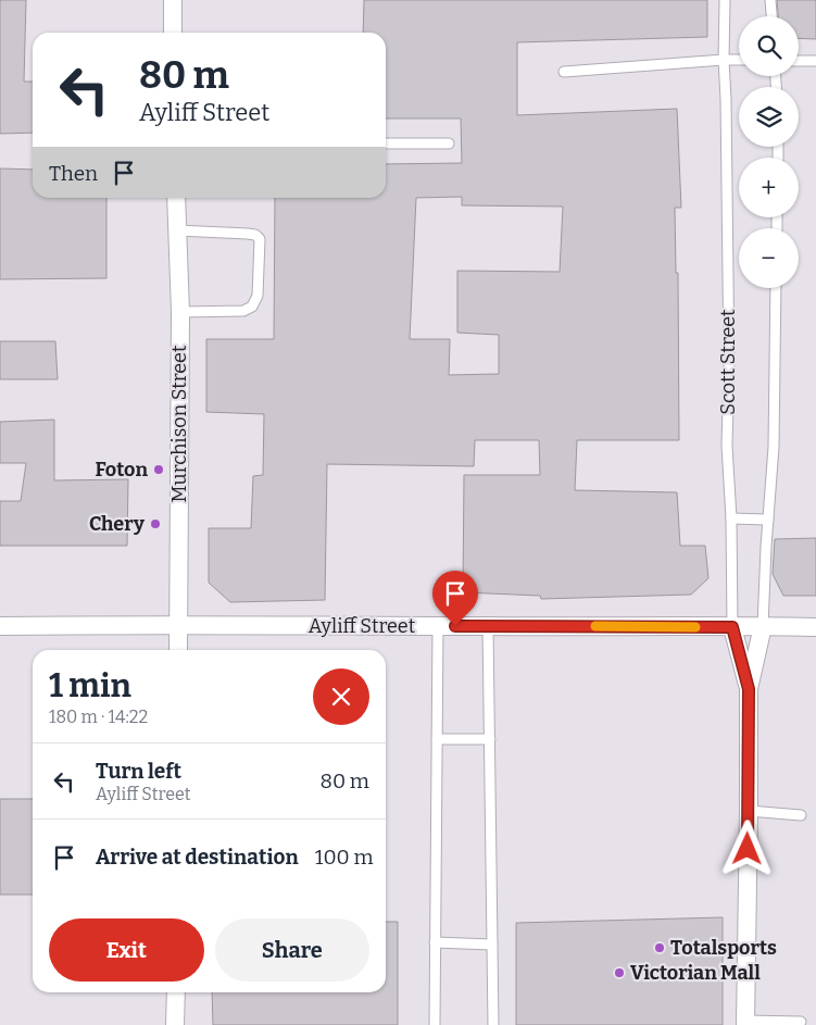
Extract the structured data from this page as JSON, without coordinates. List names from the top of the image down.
{
  "streets": {
    "street": ["Scott Street", "Murchison Street", "Ayliff Street"]
  },
  "crossings": [
    ["Scott Street", "Ayliff Street"],
    ["Murchison Street", "Ayliff Street"]
  ],
  "places": [
    "Foton",
    "Chery",
    "Totalsports",
    "Victorian Mall"
  ],
  "page": {
    "map_buttons": ["+", "−"],
    "turn": ["80 m", "Ayliff Street"],
    "then": "Then",
    "heading": ["1 min", "180 m · 14:22"],
    "list": [
      {
        "name": "Turn left",
        "note": "Ayliff Street",
        "value": "80 m"
      },
      {
        "name": "Arrive at destination",
        "value": "100 m"
      }
    ],
    "buttons": ["Exit", "Share"]
  }
}
